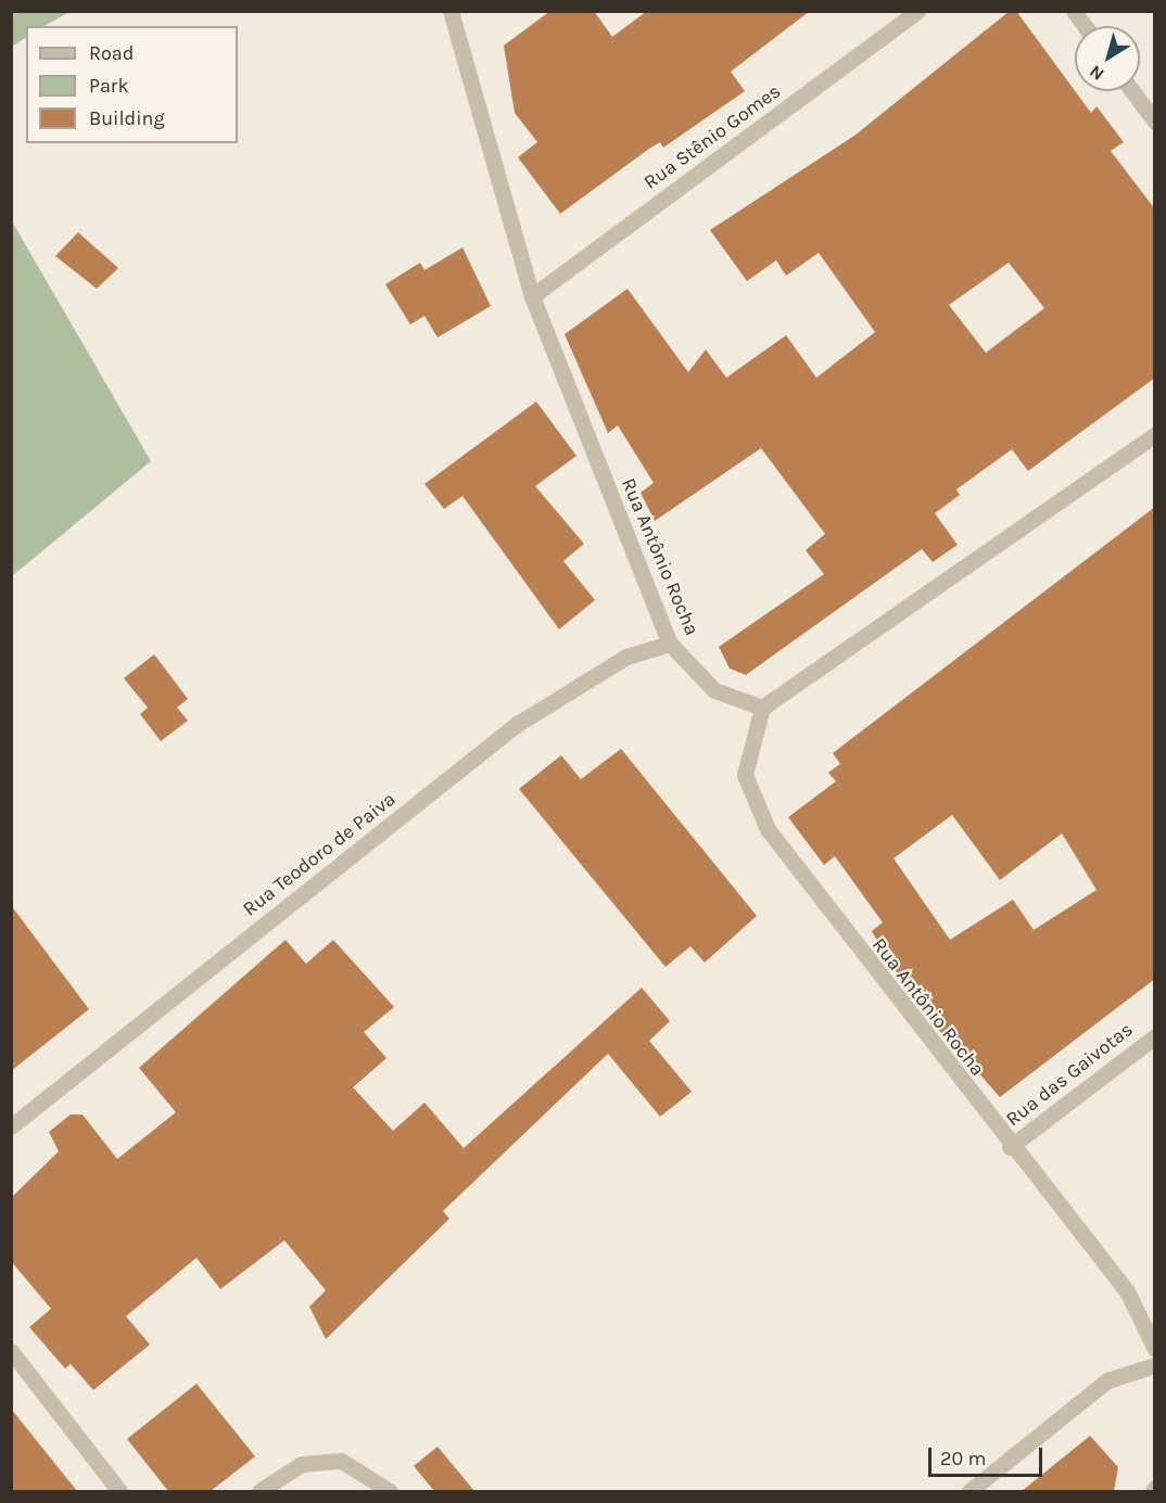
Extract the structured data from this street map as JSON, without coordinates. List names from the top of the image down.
{
  "streets": {
    "street": [
      "Rua Stênio Gomes",
      "Rua Antônio Rocha",
      "Rua Teodoro de Paiva",
      "Rua das Gaivotas"
    ]
  },
  "crossings": [
    ["Rua Stênio Gomes", "Rua Antônio Rocha"],
    ["Rua Antônio Rocha", "Rua Teodoro de Paiva"],
    ["Rua Antônio Rocha", "Rua das Gaivotas"]
  ],
  "legend": ["Road", "Park", "Building"],
  "scale_bar": "20 m",
  "north": "bottom left"
}
